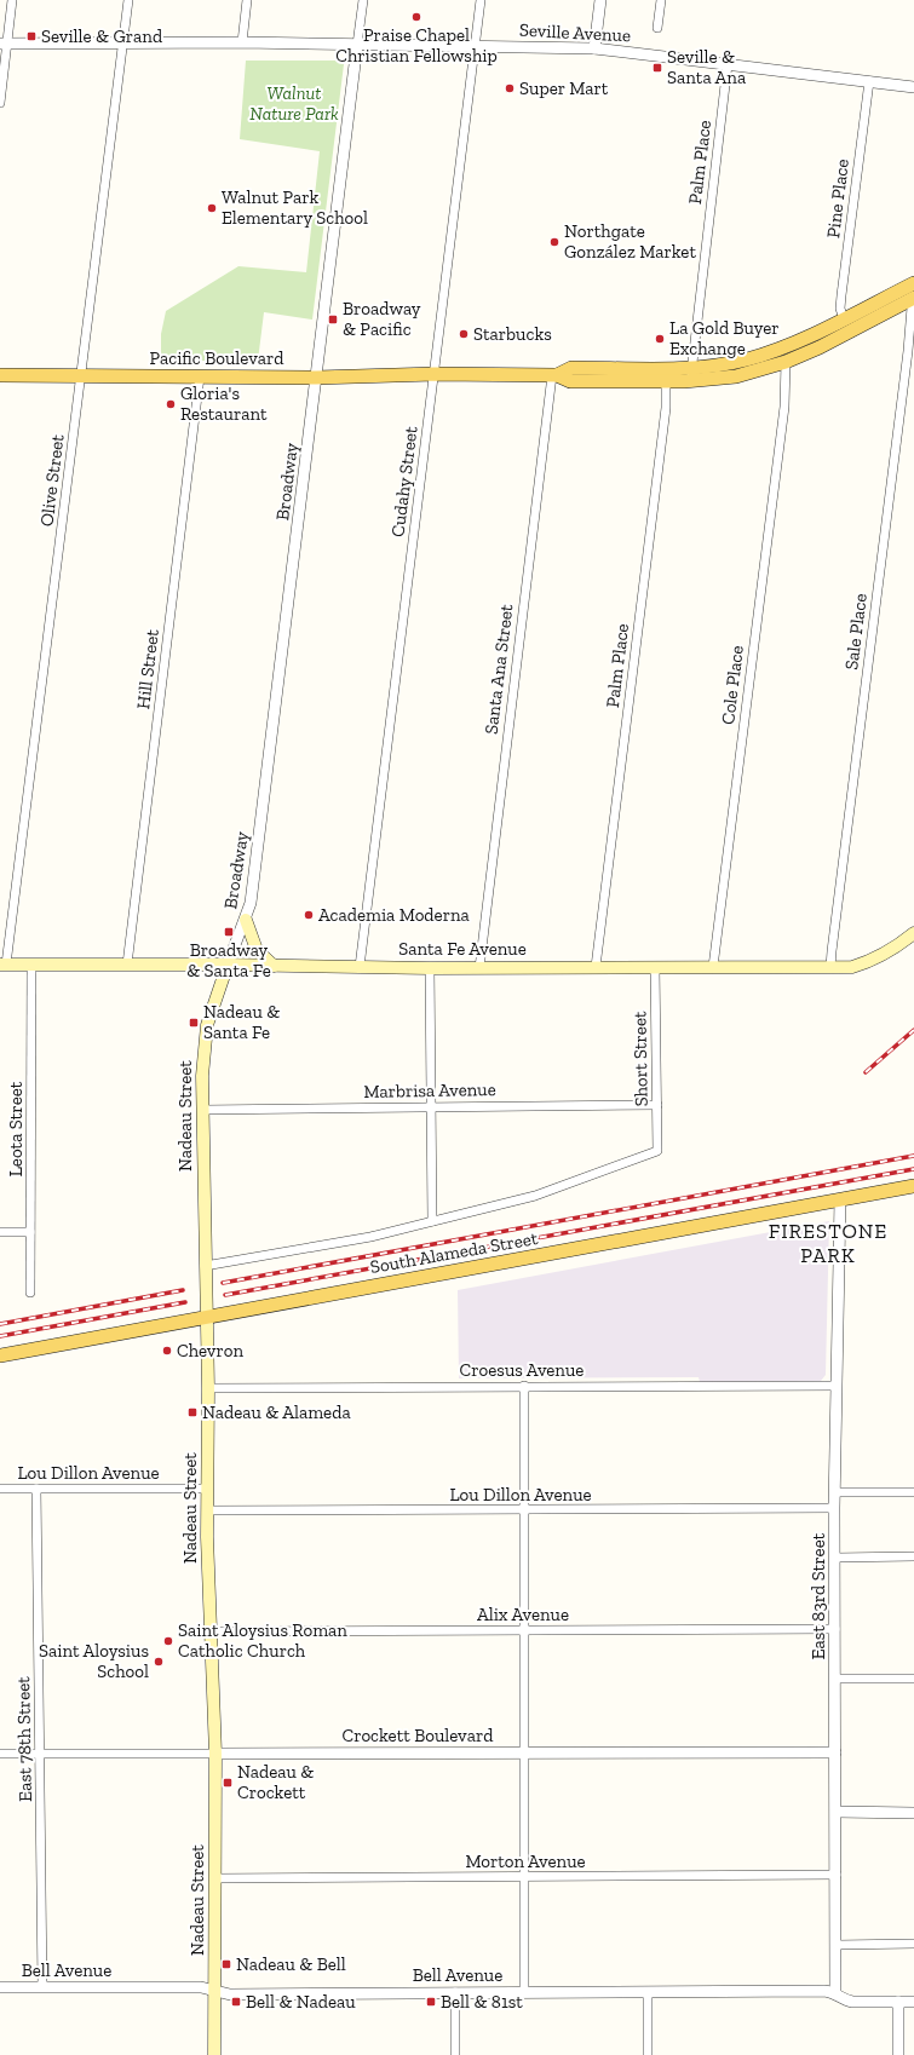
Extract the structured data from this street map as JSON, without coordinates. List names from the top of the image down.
{
  "streets": {
    "main road": [
      "Pacific Boulevard",
      "Santa Fe Avenue",
      "Nadeau Street",
      "South Alameda Street"
    ],
    "street": [
      "Seville Avenue",
      "Palm Place",
      "Pine Place",
      "Olive Street",
      "Broadway",
      "Cudahy Street",
      "Sale Place",
      "Hill Street",
      "Santa Ana Street",
      "Cole Place",
      "Short Street",
      "Marbrisa Avenue",
      "Leota Street",
      "Croesus Avenue",
      "Lou Dillon Avenue",
      "East 83rd Street",
      "Alix Avenue",
      "Crockett Boulevard",
      "East 78th Street",
      "Morton Avenue",
      "Bell Avenue"
    ]
  },
  "crossings": [
    ["Seville Avenue", "Palm Place"],
    ["Seville Avenue", "Pine Place"],
    ["Seville Avenue", "Olive Street"],
    ["Seville Avenue", "Broadway"],
    ["Seville Avenue", "Cudahy Street"],
    ["Palm Place", "Pacific Boulevard"],
    ["Palm Place", "Santa Fe Avenue"],
    ["Pacific Boulevard", "Olive Street"],
    ["Pacific Boulevard", "Broadway"],
    ["Pacific Boulevard", "Cudahy Street"],
    ["Pacific Boulevard", "Hill Street"],
    ["Pacific Boulevard", "Santa Ana Street"],
    ["Olive Street", "Santa Fe Avenue"],
    ["Broadway", "Santa Fe Avenue"],
    ["Broadway", "Nadeau Street"],
    ["Cudahy Street", "Santa Fe Avenue"],
    ["Sale Place", "Santa Fe Avenue"],
    ["Hill Street", "Santa Fe Avenue"],
    ["Santa Ana Street", "Santa Fe Avenue"],
    ["Cole Place", "Santa Fe Avenue"],
    ["Santa Fe Avenue", "Short Street"],
    ["Santa Fe Avenue", "Nadeau Street"],
    ["Santa Fe Avenue", "Leota Street"],
    ["Short Street", "Marbrisa Avenue"],
    ["Short Street", "South Alameda Street"],
    ["Marbrisa Avenue", "Nadeau Street"],
    ["Nadeau Street", "South Alameda Street"],
    ["Nadeau Street", "Croesus Avenue"],
    ["Nadeau Street", "Lou Dillon Avenue"],
    ["Nadeau Street", "Alix Avenue"],
    ["Nadeau Street", "Crockett Boulevard"],
    ["Nadeau Street", "Morton Avenue"],
    ["Nadeau Street", "Bell Avenue"],
    ["South Alameda Street", "East 83rd Street"],
    ["Croesus Avenue", "East 83rd Street"],
    ["Lou Dillon Avenue", "East 83rd Street"],
    ["Lou Dillon Avenue", "East 78th Street"],
    ["East 83rd Street", "Alix Avenue"],
    ["East 83rd Street", "Crockett Boulevard"],
    ["East 83rd Street", "Morton Avenue"],
    ["East 83rd Street", "Bell Avenue"],
    ["Crockett Boulevard", "East 78th Street"],
    ["East 78th Street", "Bell Avenue"]
  ],
  "districts": ["FIRESTONE PARK"],
  "parks": ["Walnut Nature Park"],
  "places": {
    "other": [
      "Praise Chapel Christian Fellowship",
      "Super Mart",
      "Walnut Park Elementary School",
      "Northgate González Market",
      "Starbucks",
      "La Gold Buyer Exchange",
      "Gloria's Restaurant",
      "Academia Moderna",
      "Chevron",
      "Saint Aloysius Roman Catholic Church",
      "Saint Aloysius School"
    ],
    "transit": [
      "Seville & Grand",
      "Seville & Santa Ana",
      "Broadway & Pacific",
      "Broadway & Santa Fe",
      "Nadeau & Santa Fe",
      "Nadeau & Alameda",
      "Nadeau & Crockett",
      "Nadeau & Bell",
      "Bell & Nadeau",
      "Bell & 81st"
    ]
  }
}
